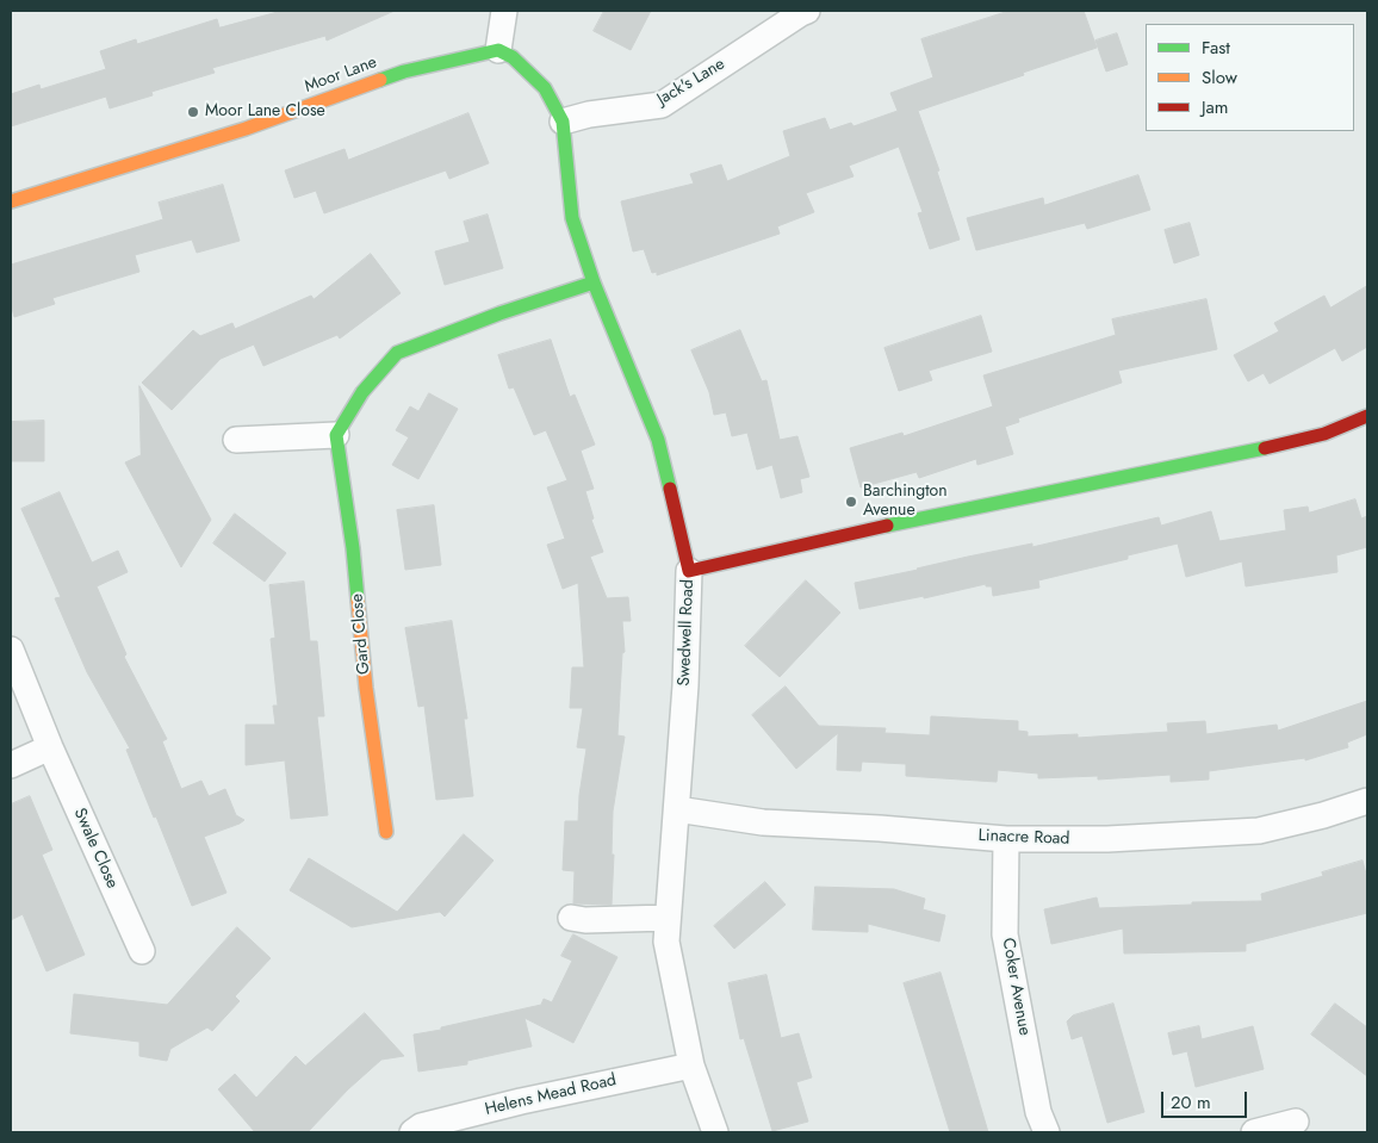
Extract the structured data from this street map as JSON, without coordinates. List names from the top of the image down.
{
  "streets": {
    "street": [
      "Moor Lane",
      "Jack's Lane",
      "Swedwell Road",
      "Gard Close",
      "Linacre Road",
      "Swale Close",
      "Coker Avenue",
      "Helens Mead Road"
    ]
  },
  "crossings": [
    ["Moor Lane", "Swedwell Road"],
    ["Jack's Lane", "Swedwell Road"],
    ["Swedwell Road", "Linacre Road"],
    ["Swedwell Road", "Helens Mead Road"],
    ["Linacre Road", "Coker Avenue"]
  ],
  "places": ["Moor Lane Close", "Barchington Avenue"],
  "legend": ["Fast", "Slow", "Jam"],
  "scale_bar": "20 m"
}
